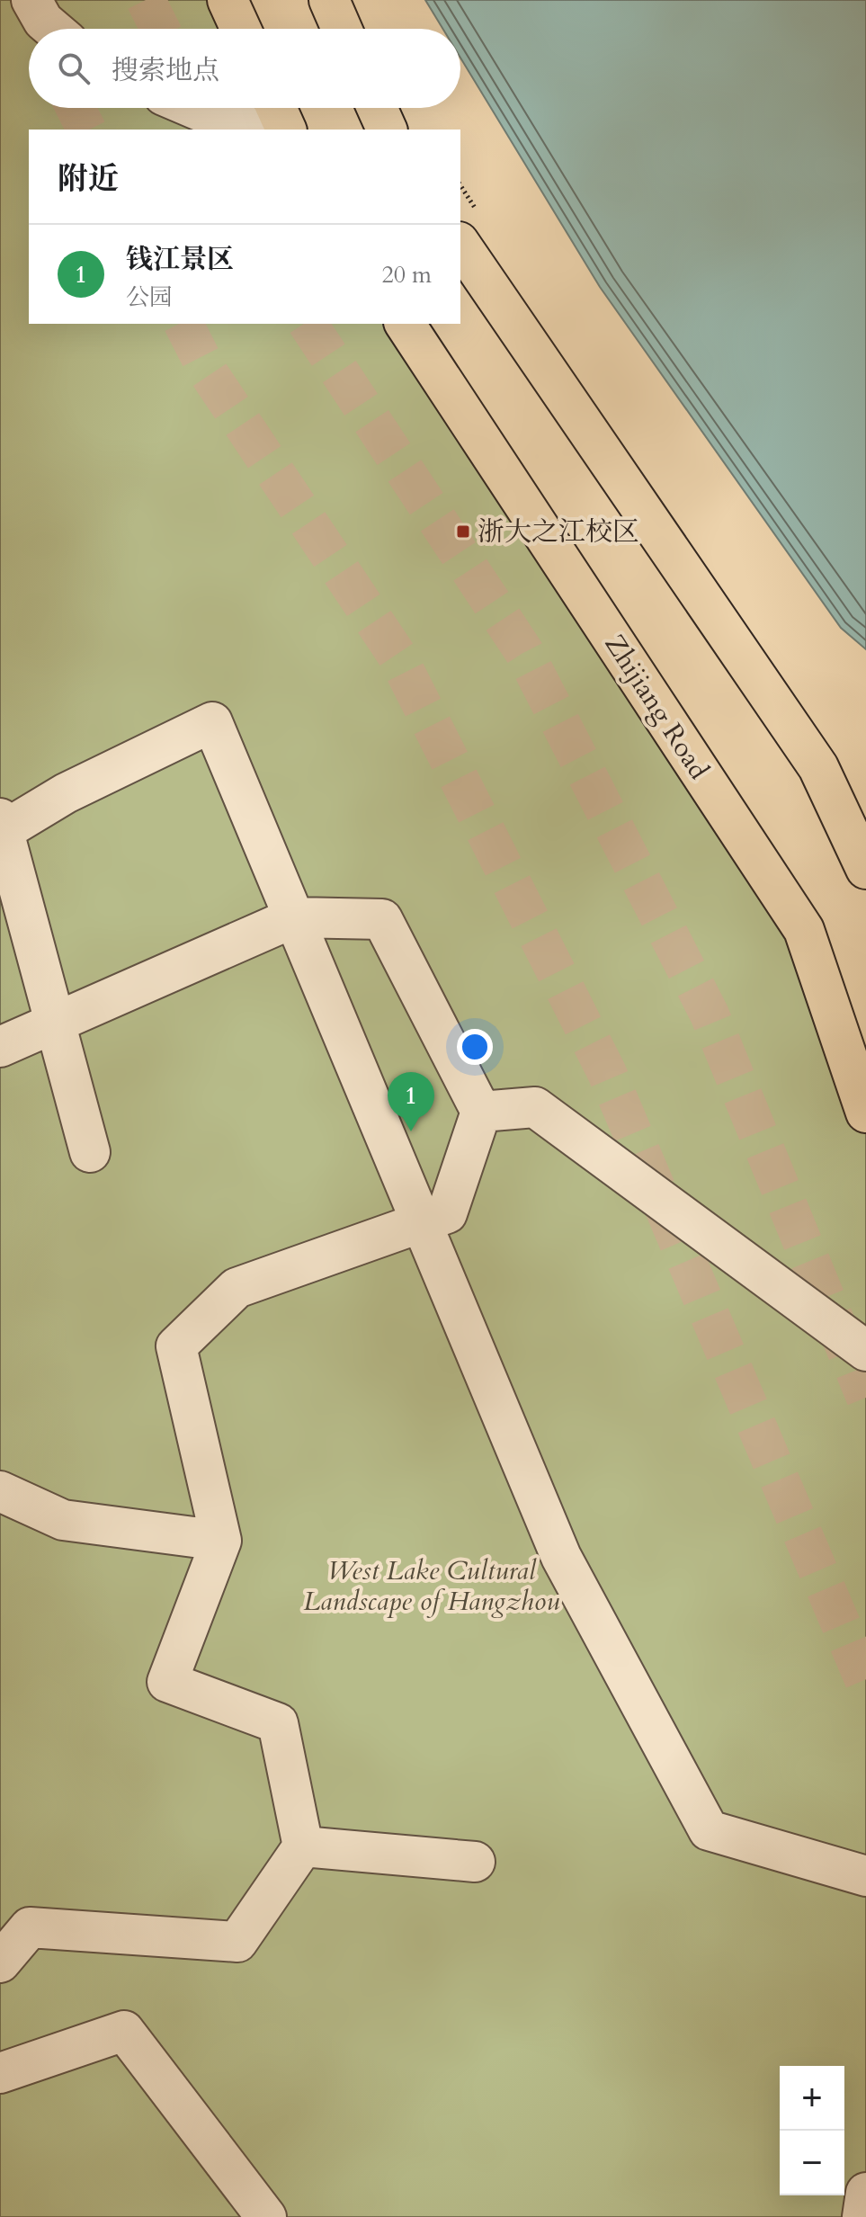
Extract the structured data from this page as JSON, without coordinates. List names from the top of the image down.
{
  "streets": {
    "main road": ["Zhijiang Road"]
  },
  "parks": ["West Lake Cultural Landscape of Hangzhou"],
  "places": {
    "transit": ["浙大之江校区"]
  },
  "page": {
    "search": "搜索地点",
    "heading": "附近",
    "list": [
      {
        "mark": "1",
        "name": "钱江景区",
        "note": "公园",
        "value": "20 m"
      }
    ],
    "pins": "1",
    "map_buttons": ["+", "−"]
  }
}
